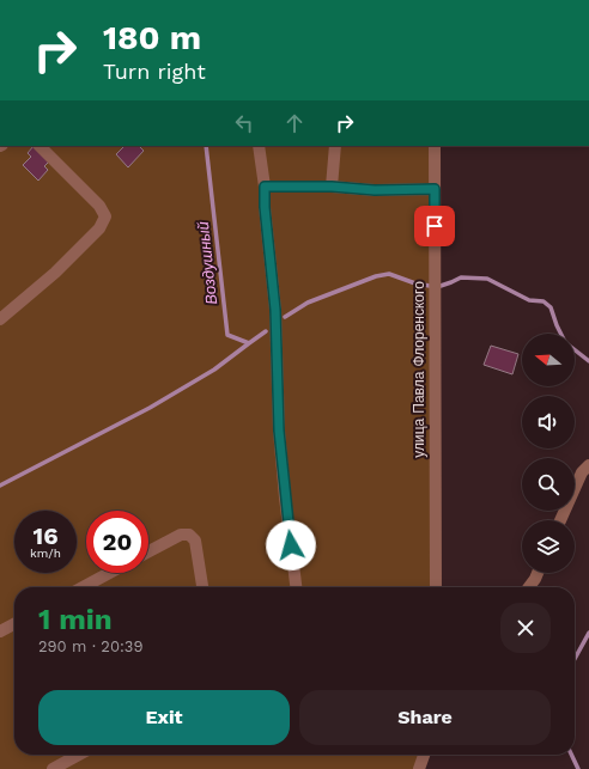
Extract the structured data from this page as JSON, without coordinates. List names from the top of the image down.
{
  "streets": {
    "street": ["улица Павла Флоренского"]
  },
  "water": ["Воздушный"],
  "north": "left",
  "page": {
    "turn": ["180 m", "Turn right"],
    "speed": "16 km/h",
    "limit": "20",
    "heading": ["1 min", "290 m · 20:39"],
    "buttons": ["Exit", "Share"]
  }
}
